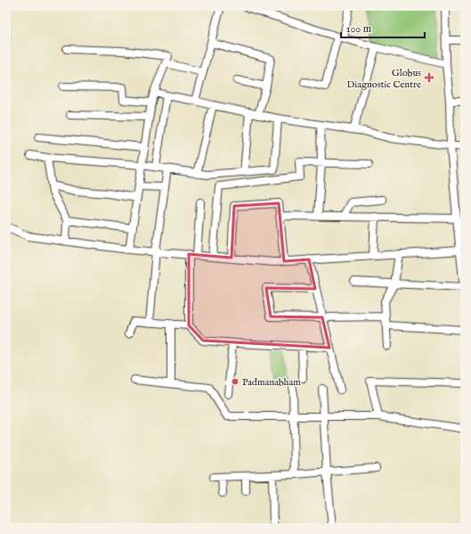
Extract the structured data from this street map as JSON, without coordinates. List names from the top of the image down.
{
  "places": {
    "health": ["Globus Diagnostic Centre"],
    "other": ["Padmanabham"]
  },
  "scale_bar": "100 m"
}
